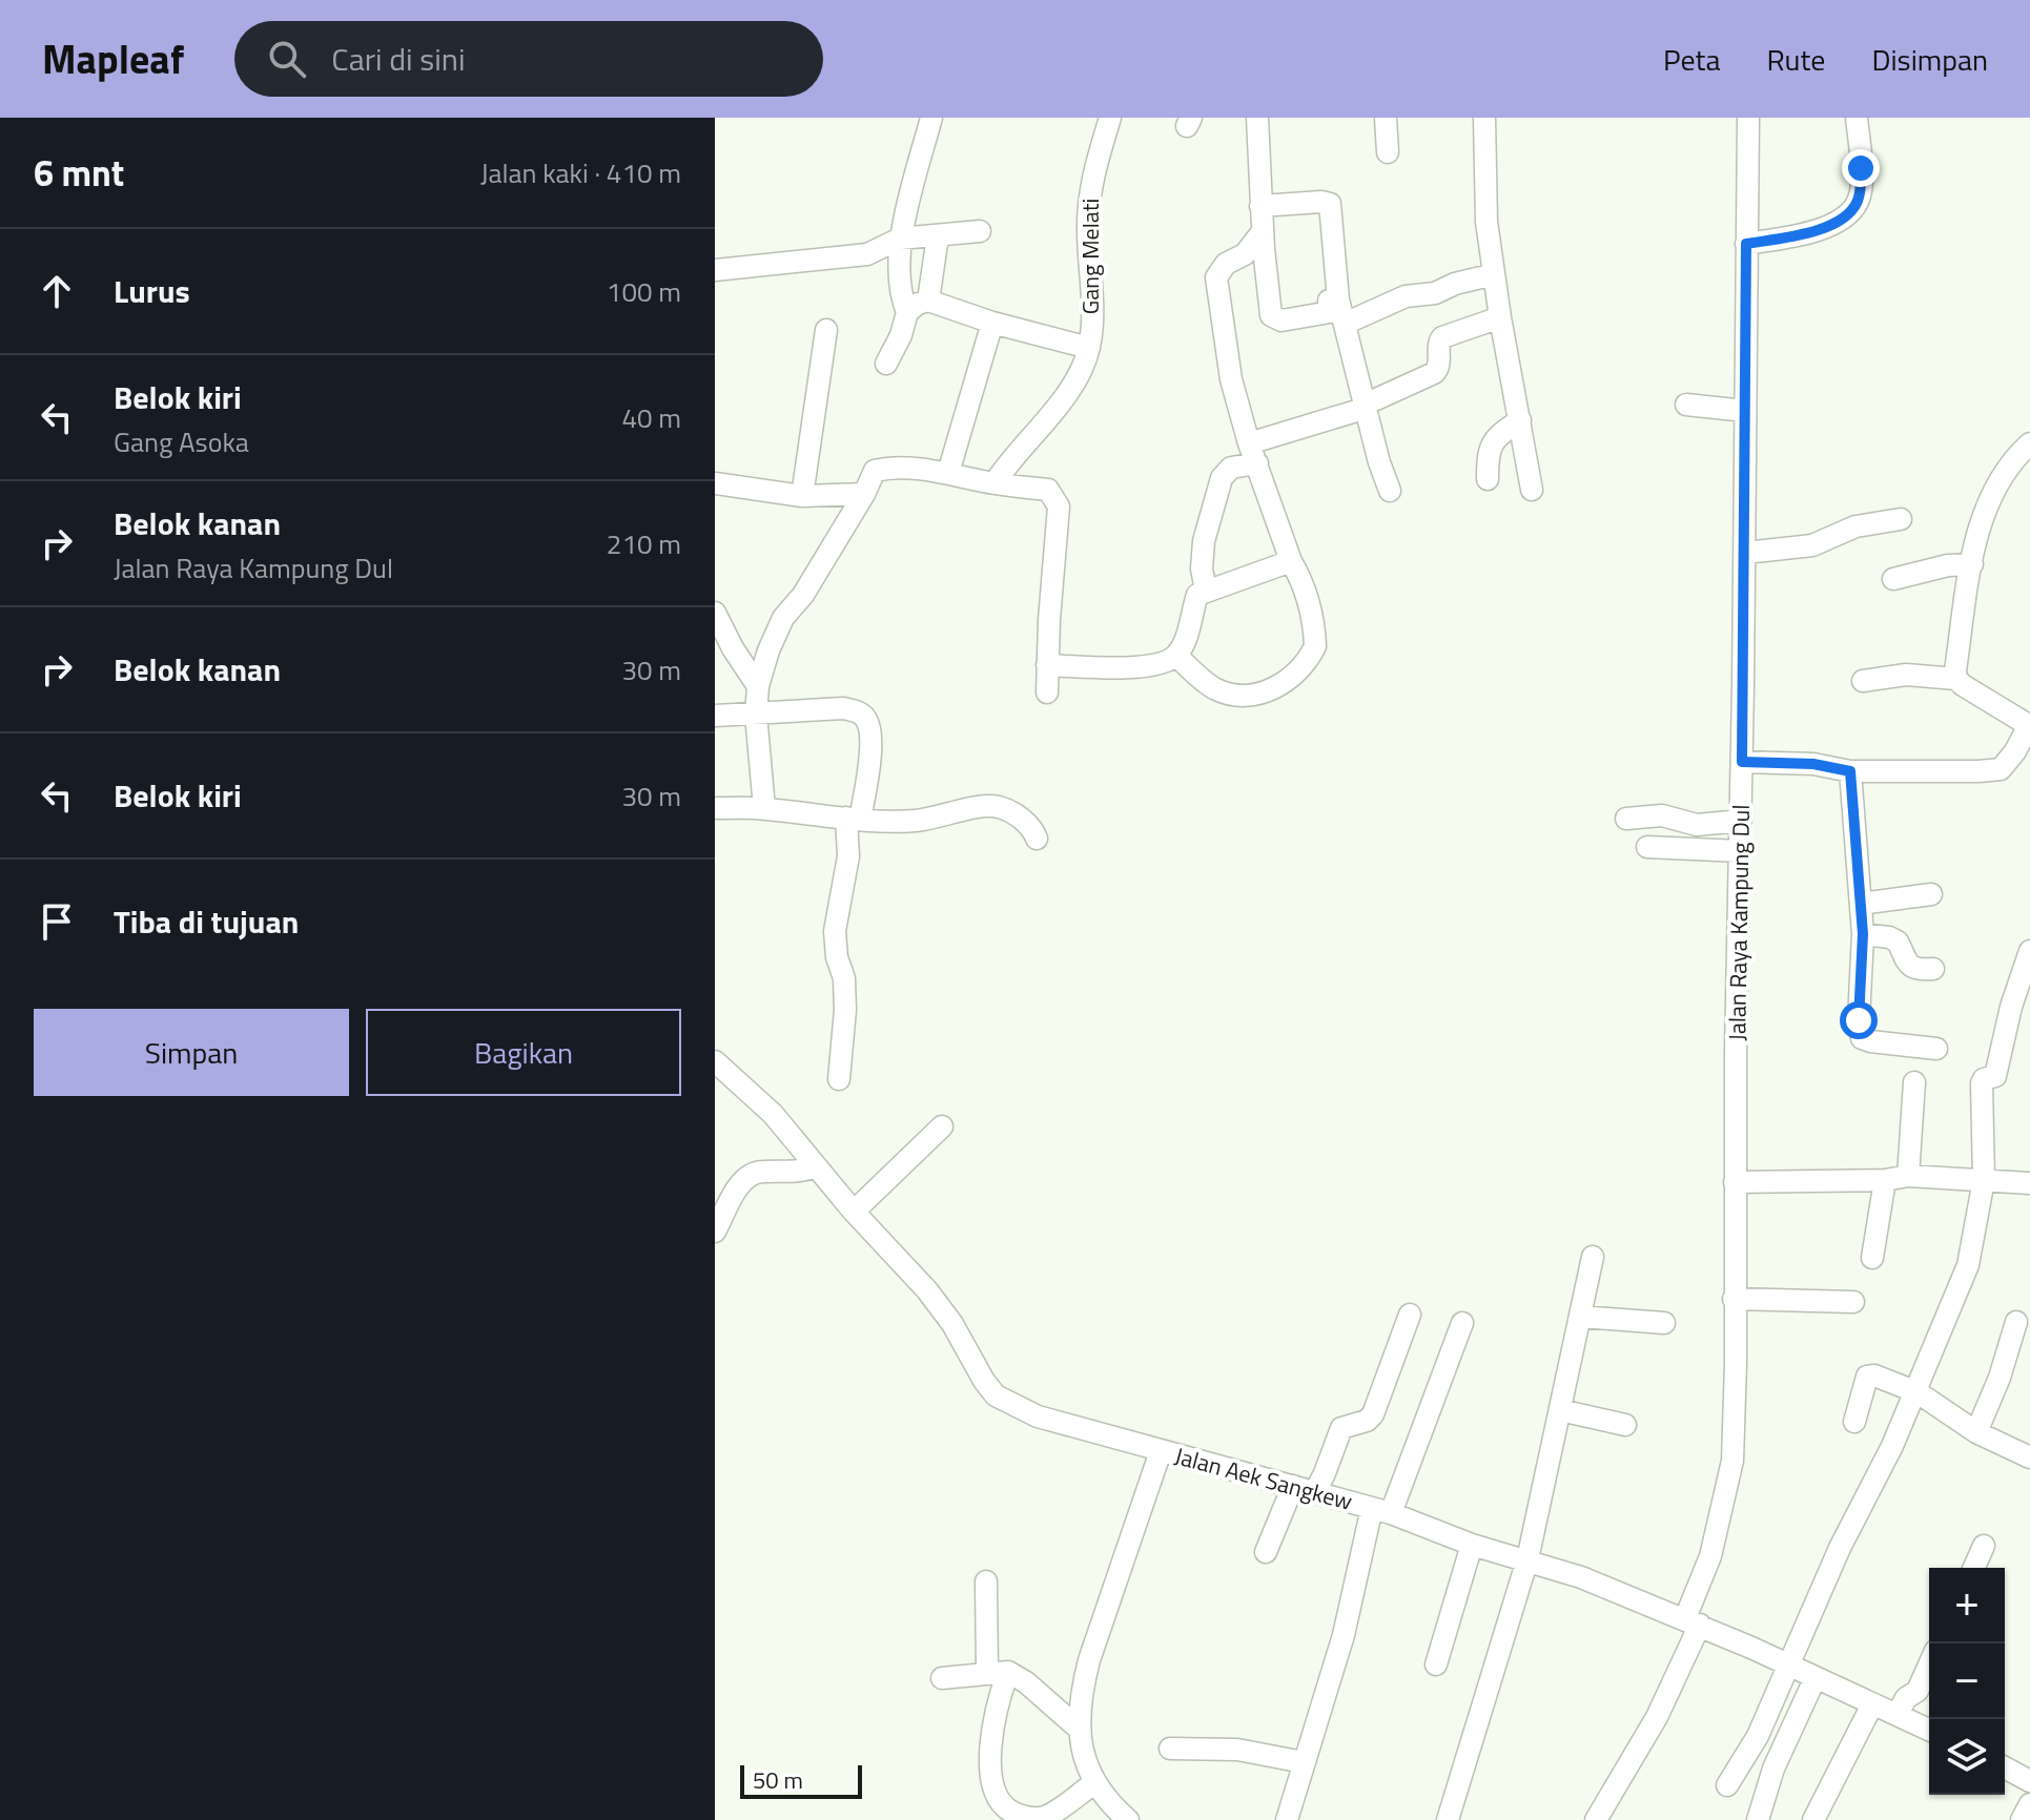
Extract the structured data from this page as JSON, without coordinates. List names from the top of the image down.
{
  "streets": {
    "street": ["Gang Melati", "Jalan Raya Kampung Dul", "Jalan Aek Sangkew"]
  },
  "crossings": [
    ["Jalan Raya Kampung Dul", "Jalan Aek Sangkew"]
  ],
  "scale_bar": "50 m",
  "page": {
    "header": "Mapleaf",
    "search": "Cari di sini",
    "nav": ["Peta", "Rute", "Disimpan"],
    "heading": ["6 mnt", "Jalan kaki · 410 m"],
    "list": [
      ["Lurus", "100 m"],
      ["Belok kiri", "Gang Asoka", "40 m"],
      ["Belok kanan", "Jalan Raya Kampung Dul", "210 m"],
      ["Belok kanan", "30 m"],
      ["Belok kiri", "30 m"],
      "Tiba di tujuan"
    ],
    "buttons": ["Simpan", "Bagikan"],
    "map_buttons": ["+", "−"],
    "scale": "50 m"
  }
}
